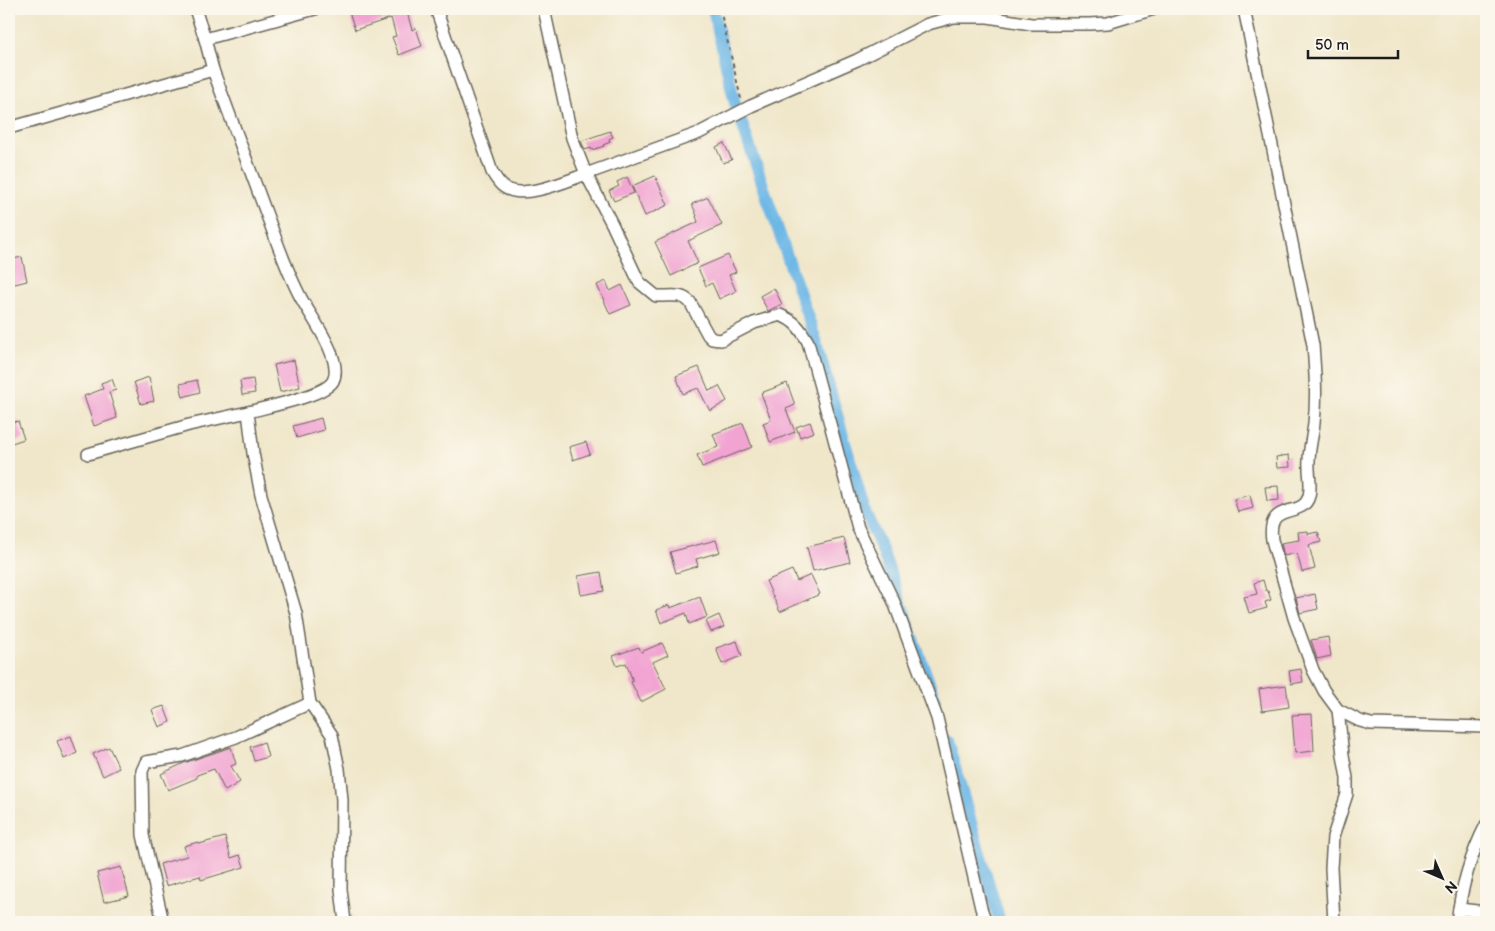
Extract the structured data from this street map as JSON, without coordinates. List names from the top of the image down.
{
  "scale_bar": "50 m",
  "north": "bottom right"
}
